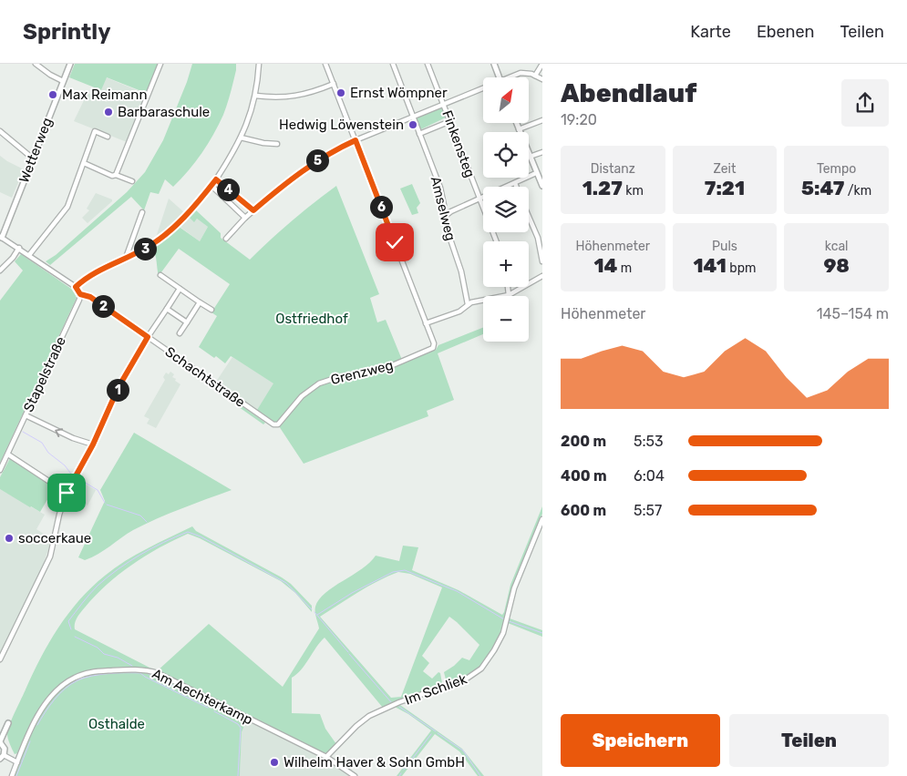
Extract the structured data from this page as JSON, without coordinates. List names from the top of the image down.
{
  "streets": {
    "street": [
      "Finkensteg",
      "Wetterweg",
      "Amselweg",
      "Grenzweg",
      "Stapelstraße",
      "Schachtstraße",
      "Im Schliek",
      "Am Aechterkamp"
    ]
  },
  "crossings": [
    ["Grenzweg", "Schachtstraße"],
    ["Stapelstraße", "Schachtstraße"],
    ["Im Schliek", "Am Aechterkamp"]
  ],
  "parks": ["Ostfriedhof", "Osthalde"],
  "places": [
    "Ernst Wömpner",
    "Max Reimann",
    "Barbaraschule",
    "Hedwig Löwenstein",
    "soccerkaue",
    "Wilhelm Haver & Sohn GmbH"
  ],
  "north": "top right",
  "page": {
    "header": "Sprintly",
    "nav": ["Karte", "Ebenen", "Teilen"],
    "heading": ["Abendlauf", "19:20"],
    "map_buttons": ["+", "−"],
    "stats": [
      ["Distanz", "1.27 km"],
      ["Zeit", "7:21"],
      ["Tempo", "5:47 /km"],
      ["Höhenmeter", "14 m"],
      ["Puls", "141 bpm"],
      ["kcal", "98"]
    ],
    "pins": [
      "5",
      "4",
      "6",
      "3",
      "2",
      "1"
    ],
    "chart": ["Höhenmeter", "145–154 m"],
    "list": [
      {
        "name": "200 m",
        "note": "5:53"
      },
      {
        "name": "400 m",
        "note": "6:04"
      },
      {
        "name": "600 m",
        "note": "5:57"
      }
    ],
    "buttons": ["Speichern", "Teilen"]
  }
}
